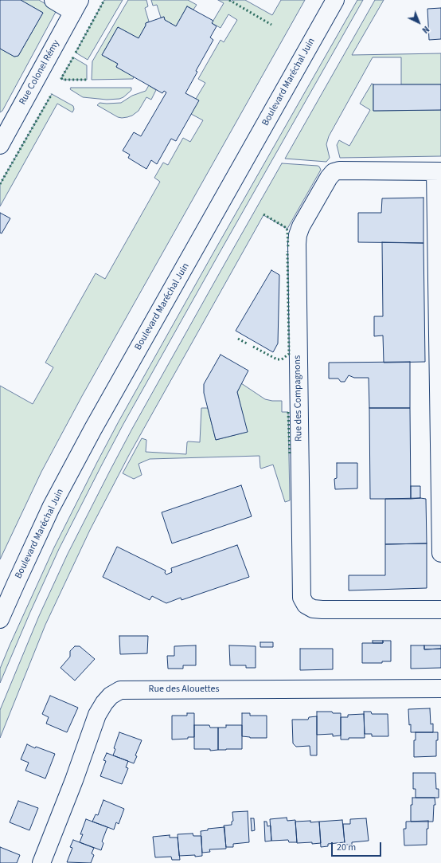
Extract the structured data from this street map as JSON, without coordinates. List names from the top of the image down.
{
  "streets": {
    "street": [
      "Rue Colonel Rémy",
      "Boulevard Maréchal Juin",
      "Rue des Compagnons",
      "Rue des Alouettes"
    ]
  },
  "scale_bar": "20 m",
  "north": "bottom right"
}
